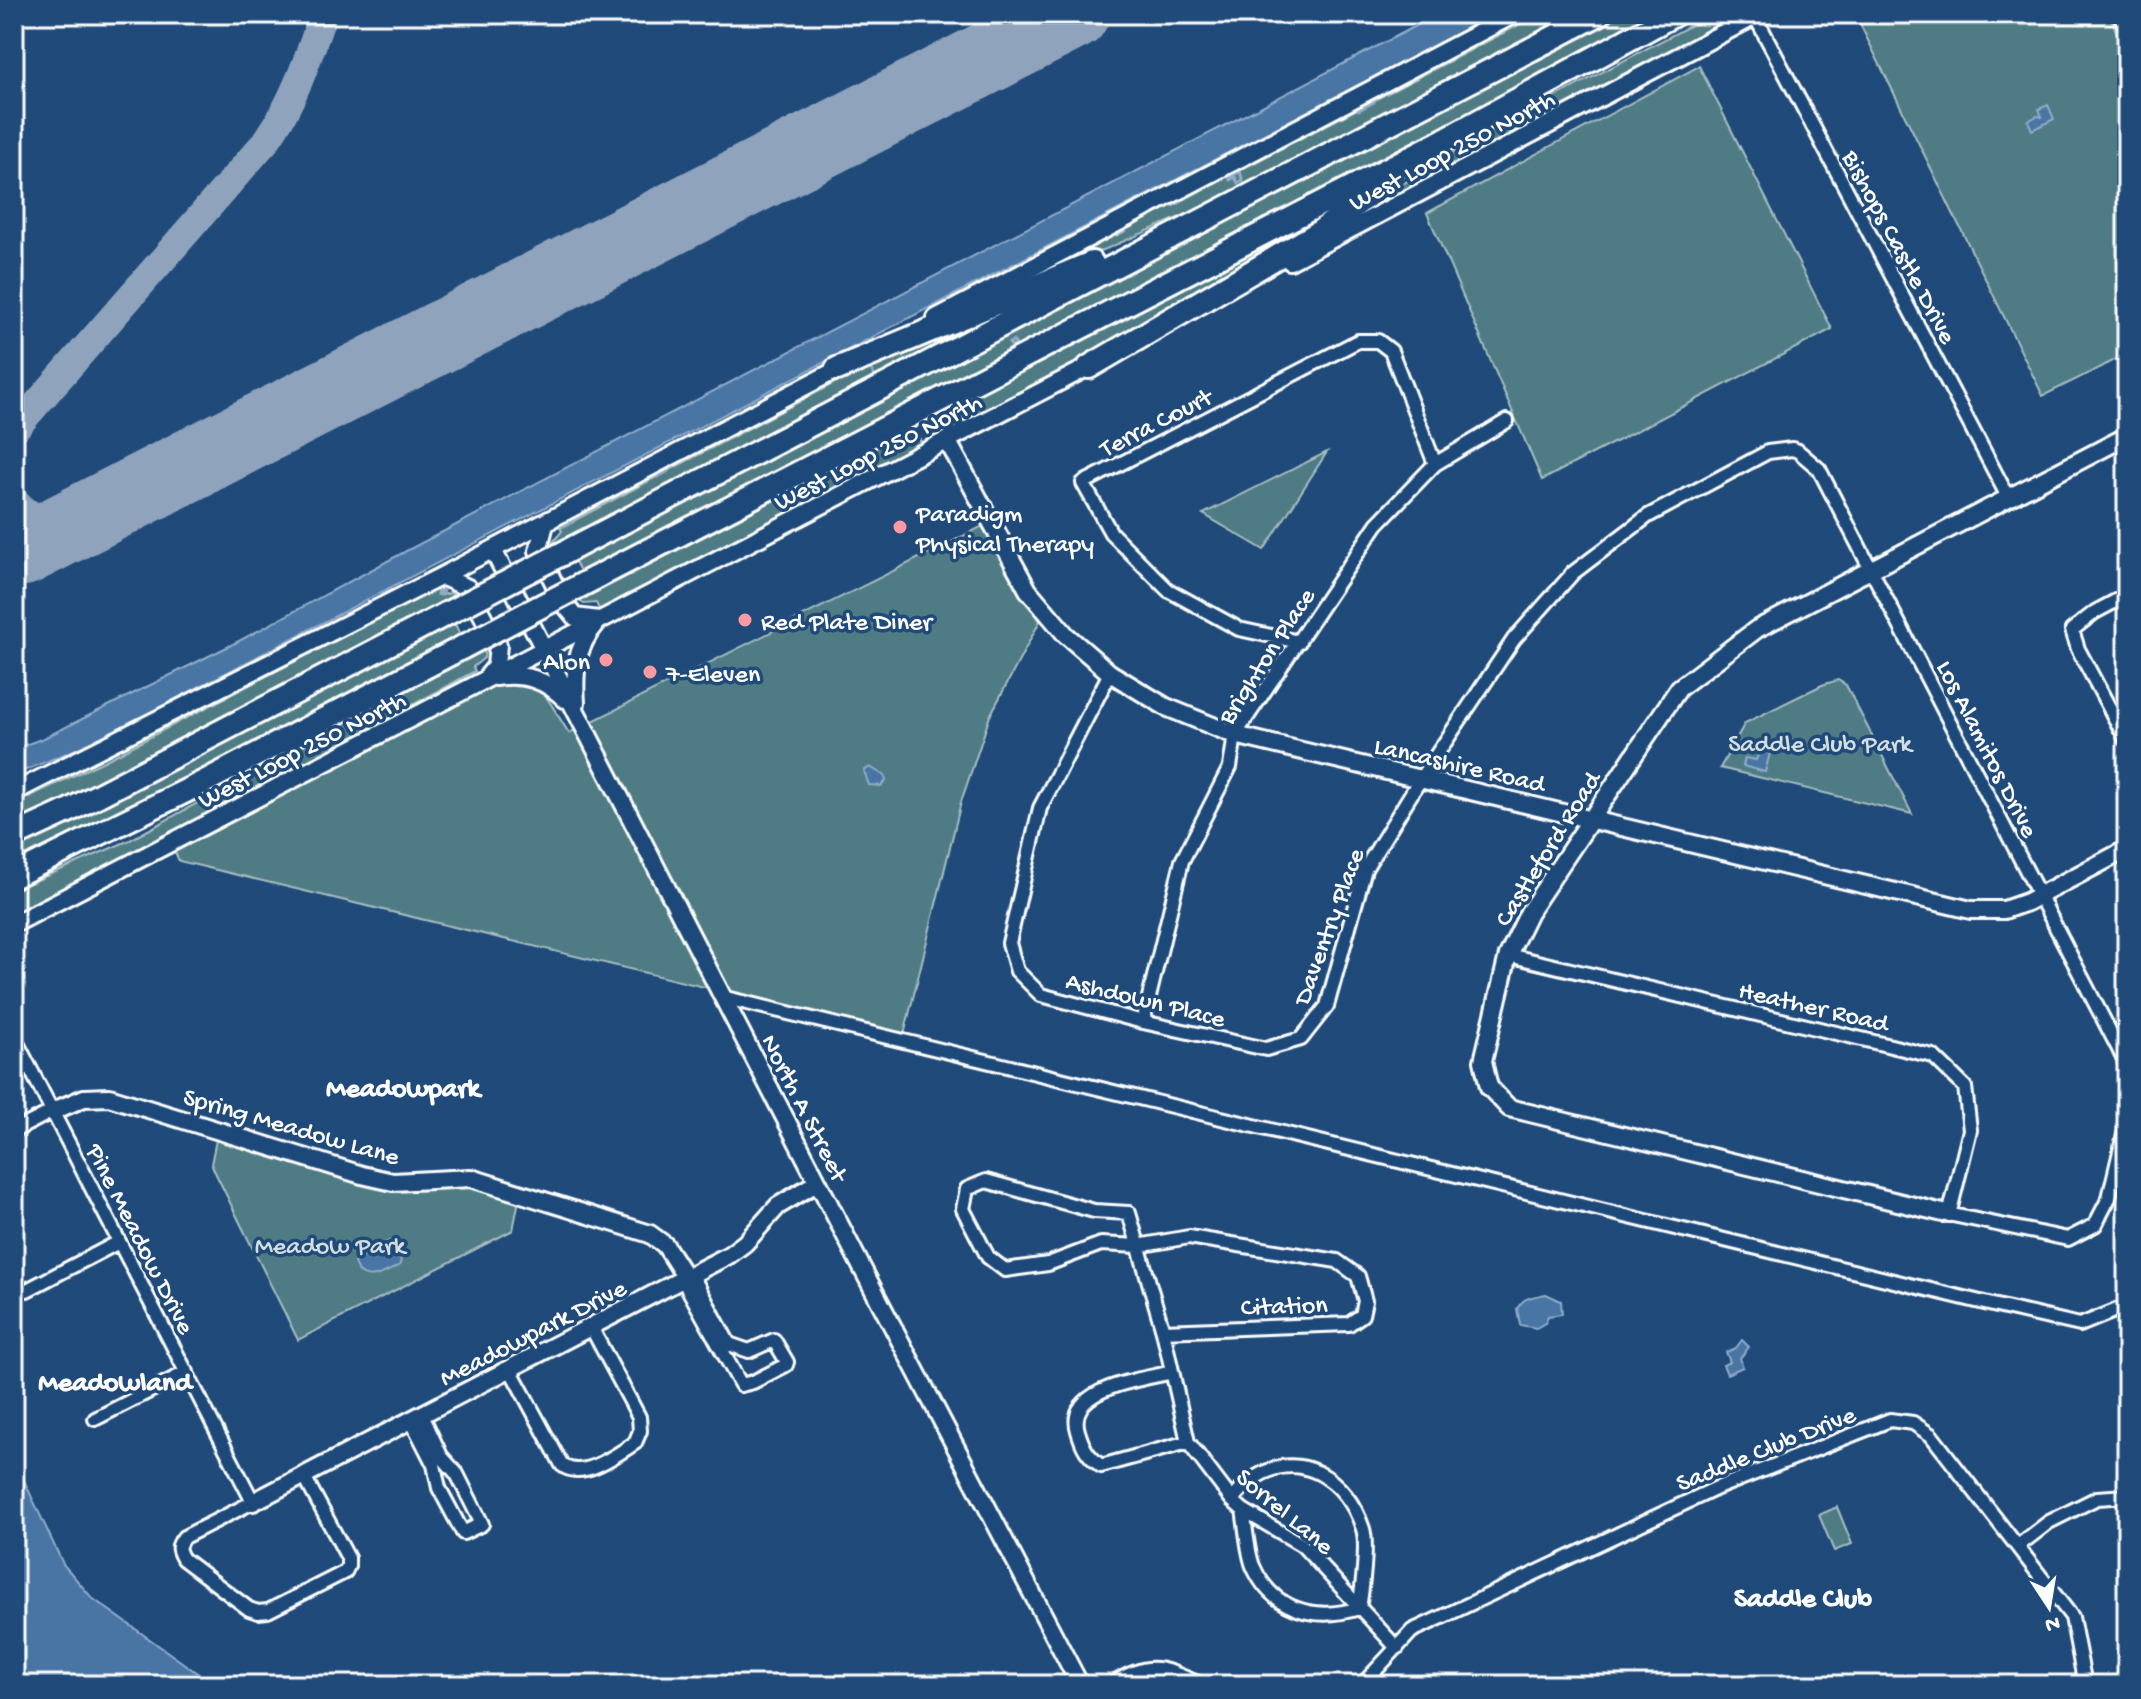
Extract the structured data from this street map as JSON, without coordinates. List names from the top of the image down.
{
  "streets": {
    "main road": [
      "West Loop 250 North",
      "Lancashire Road",
      "Castleford Road",
      "North A Street",
      "Spring Meadow Lane",
      "Meadowpark Drive"
    ],
    "street": [
      "Bishops Castle Drive",
      "Terra Court",
      "Brighton Place",
      "Los Alamitos Drive",
      "Daventry Place",
      "Ashdown Place",
      "Heather Road",
      "Pine Meadow Drive",
      "Citation",
      "Saddle Club Drive",
      "Sorrel Lane"
    ]
  },
  "crossings": [
    ["West Loop 250 North", "Bishops Castle Drive"],
    ["West Loop 250 North", "Lancashire Road"],
    ["West Loop 250 North", "North A Street"],
    ["Bishops Castle Drive", "Castleford Road"],
    ["Terra Court", "Brighton Place"],
    ["Brighton Place", "Lancashire Road"],
    ["Brighton Place", "Ashdown Place"],
    ["Los Alamitos Drive", "Lancashire Road"],
    ["Los Alamitos Drive", "Castleford Road"],
    ["Los Alamitos Drive", "Daventry Place"],
    ["Lancashire Road", "Castleford Road"],
    ["Lancashire Road", "Daventry Place"],
    ["Lancashire Road", "Ashdown Place"],
    ["Castleford Road", "Heather Road"],
    ["Daventry Place", "Ashdown Place"],
    ["North A Street", "Meadowpark Drive"],
    ["Spring Meadow Lane", "Pine Meadow Drive"],
    ["Spring Meadow Lane", "Meadowpark Drive"],
    ["Pine Meadow Drive", "Meadowpark Drive"],
    ["Saddle Club Drive", "Sorrel Lane"]
  ],
  "districts": ["Meadowpark", "Meadowland", "Saddle Club"],
  "parks": ["Saddle Club Park", "Meadow Park"],
  "places": [
    "Paradigm Physical Therapy",
    "Red Plate Diner",
    "Alon",
    "7-Eleven"
  ],
  "north": "bottom"
}
